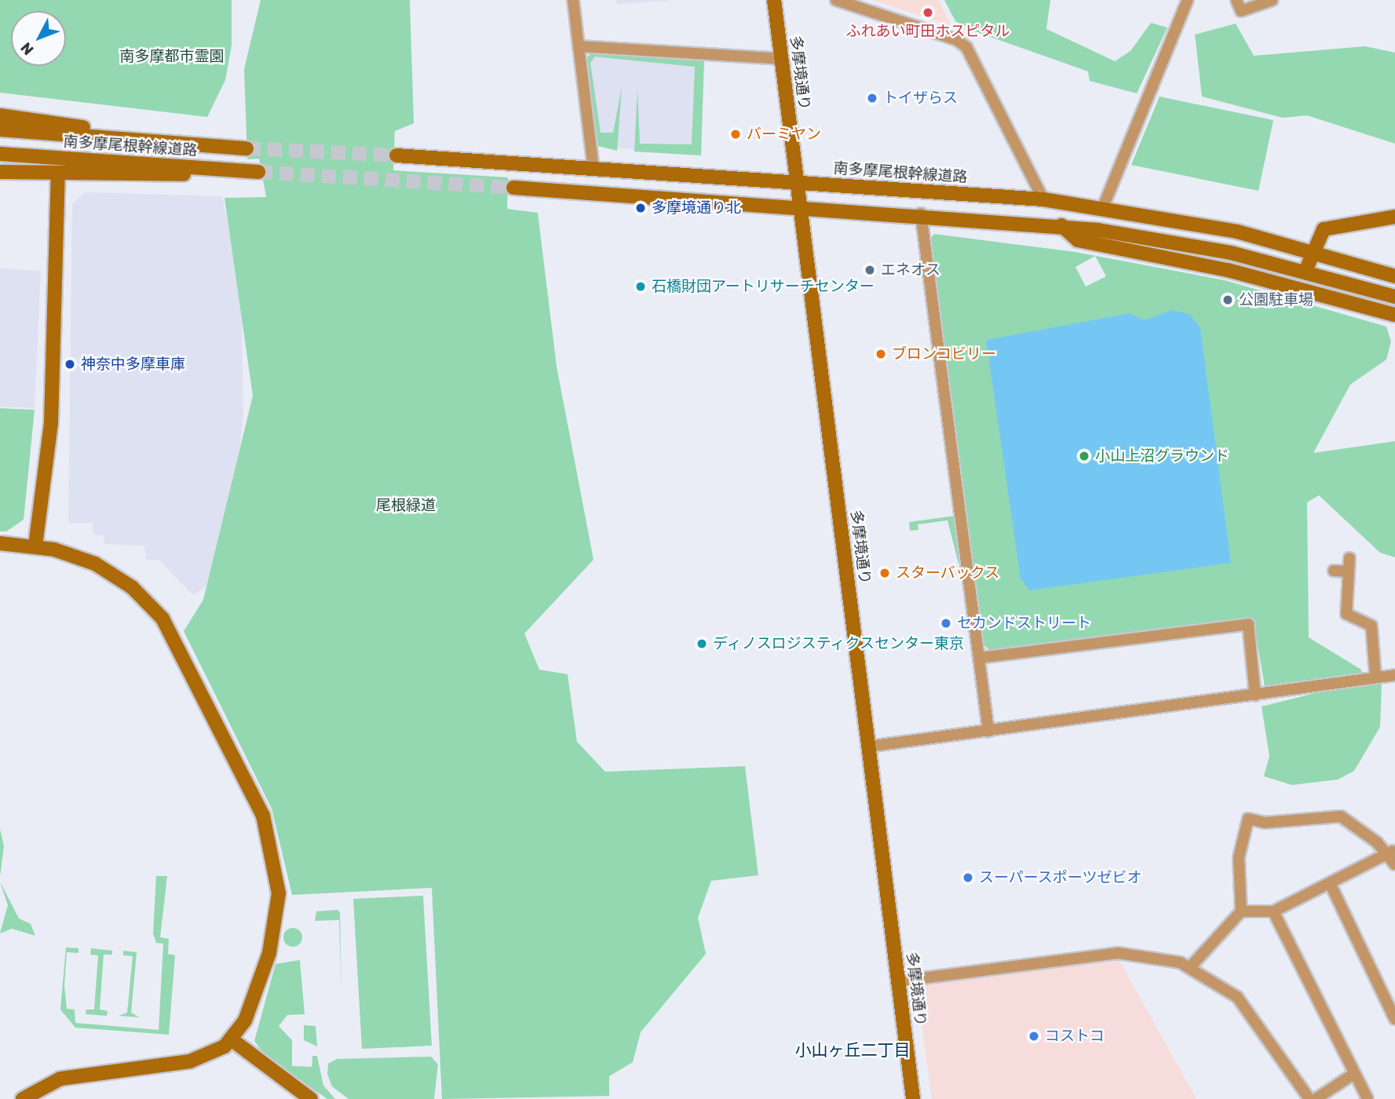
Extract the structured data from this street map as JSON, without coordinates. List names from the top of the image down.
{
  "streets": {
    "main road": ["多摩境通り", "南多摩尾根幹線道路"]
  },
  "crossings": [
    ["多摩境通り", "南多摩尾根幹線道路"]
  ],
  "districts": ["小山ヶ丘二丁目"],
  "parks": ["南多摩都市霊園", "尾根緑道"],
  "places": [
    "ふれあい町田ホスピタル",
    "トイザらス",
    "バーミヤン",
    "多摩境通り北",
    "エネオス",
    "石橋財団アートリサーチセンター",
    "公園駐車場",
    "ブロンコビリー",
    "神奈中多摩車庫",
    "小山上沼グラウンド",
    "スターバックス",
    "セカンドストリート",
    "ディノスロジスティクスセンター東京",
    "スーパースポーツゼビオ",
    "コストコ"
  ],
  "north": "bottom left"
}
